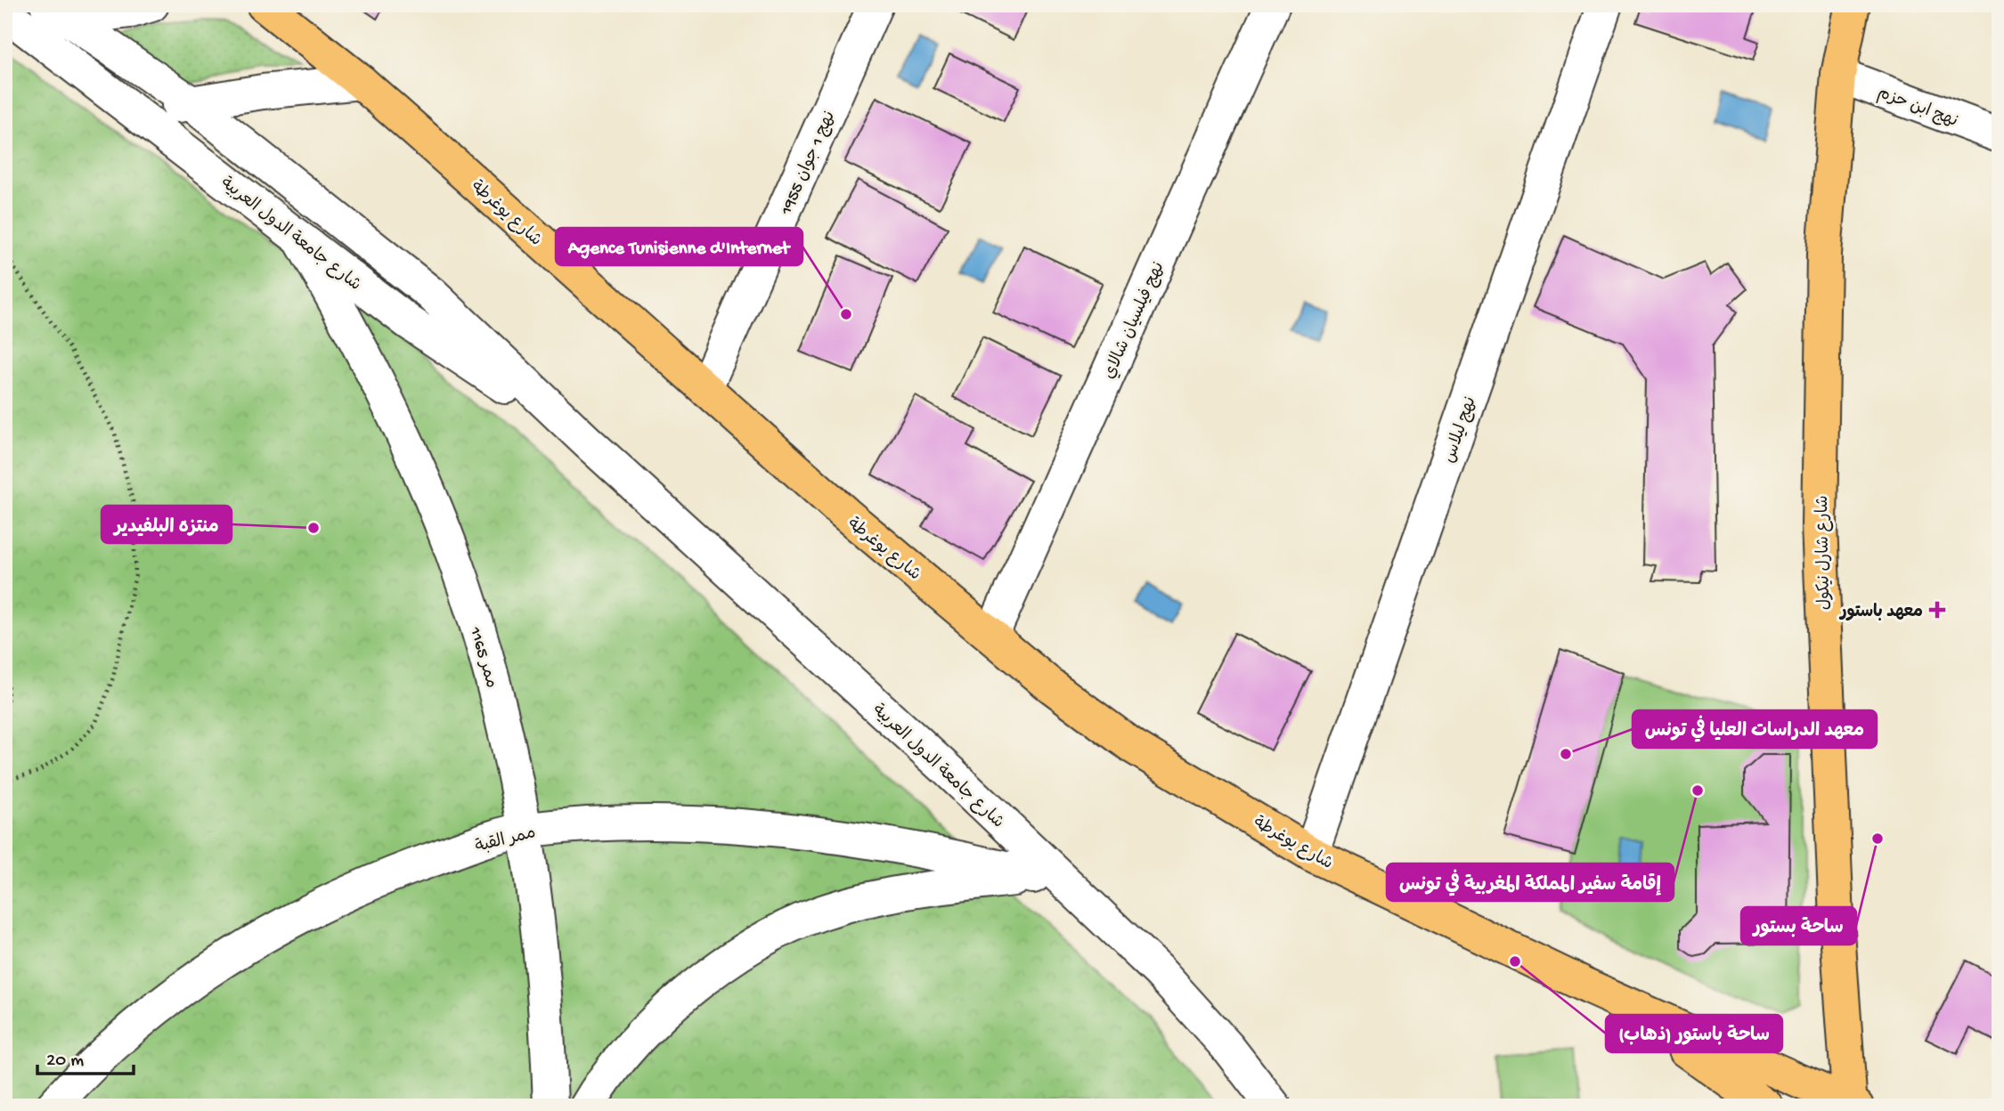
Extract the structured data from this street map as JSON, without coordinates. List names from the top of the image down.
{
  "streets": {
    "main road": ["شارع يوغرطة", "شارع شارل نيكول"],
    "street": [
      "نهج ابن حزم",
      "نهج 1 جوان 1955",
      "شارع جامعة الدول العربية",
      "نهج فيلسيان شالاي",
      "نهج ليلاس",
      "ممر 1165",
      "ممر القبة"
    ]
  },
  "crossings": [
    ["نهج ابن حزم", "شارع شارل نيكول"],
    ["نهج 1 جوان 1955", "شارع يوغرطة"],
    ["شارع يوغرطة", "نهج فيلسيان شالاي"],
    ["شارع يوغرطة", "نهج ليلاس"],
    ["شارع يوغرطة", "شارع شارل نيكول"],
    ["شارع جامعة الدول العربية", "ممر 1165"],
    ["شارع جامعة الدول العربية", "ممر القبة"],
    ["ممر 1165", "ممر القبة"]
  ],
  "places": {
    "other": [
      "Agence Tunisienne d'Internet",
      "منتزه البلفيدير",
      "معهد الدراسات العليا في تونس",
      "إقامة سفير المملكة المغربية في تونس",
      "ساحة بستور",
      "ساحة باستور (ذهاب)"
    ],
    "health": ["معهد باستور"]
  },
  "scale_bar": "20 m"
}
